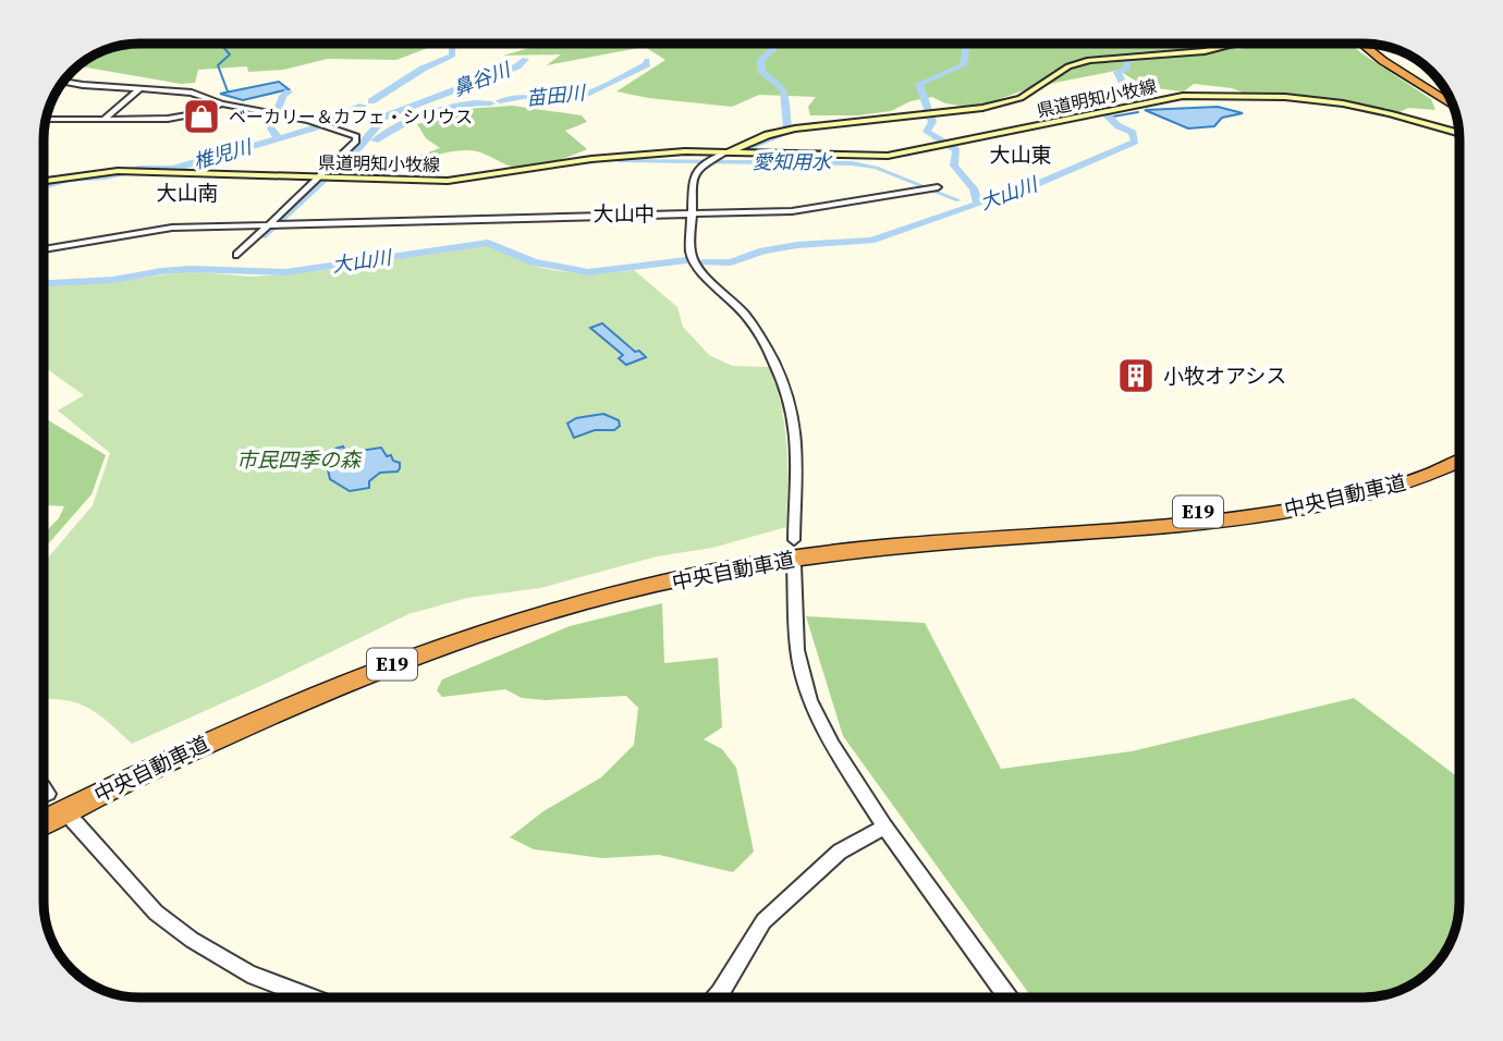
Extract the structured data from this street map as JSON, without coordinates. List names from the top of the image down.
{
  "streets": {
    "highway": ["中央自動車道", "E19"],
    "main road": ["県道明知小牧線"]
  },
  "districts": ["大山東", "大山南", "大山中"],
  "water": [
    "鼻谷川",
    "苗田川",
    "椎児川",
    "愛知用水",
    "大山川"
  ],
  "parks": ["市民四季の森"],
  "places": {
    "shop": ["ベーカリー＆カフェ・シリウス"],
    "building": ["小牧オアシス"]
  }
}
